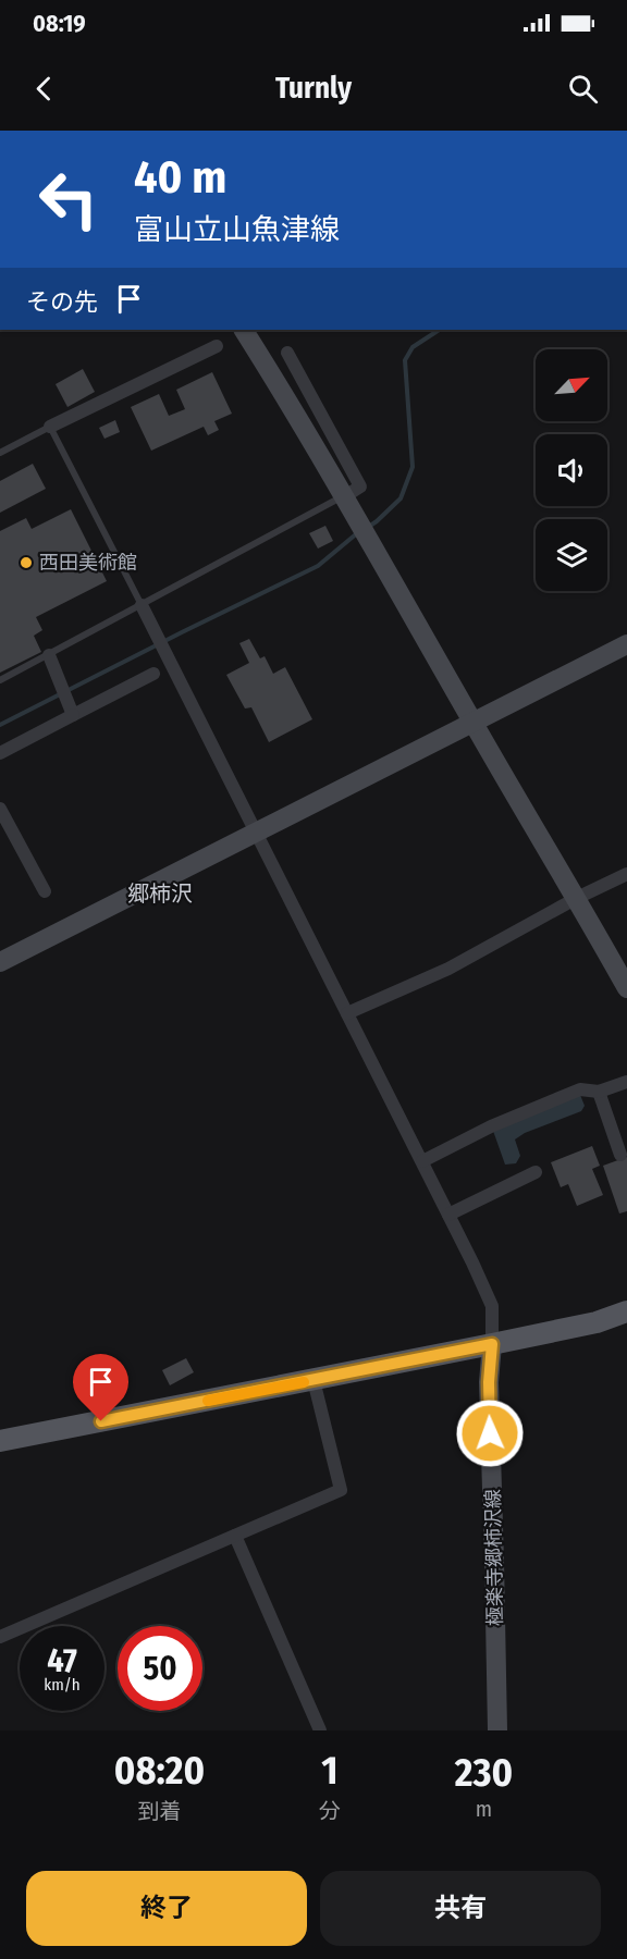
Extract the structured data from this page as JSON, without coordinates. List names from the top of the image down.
{
  "streets": {
    "street": ["極楽寺郷柿沢線"]
  },
  "districts": ["郷柿沢"],
  "places": ["西田美術館"],
  "north": "top right",
  "page": {
    "status": "08:19",
    "header": "Turnly",
    "turn": ["40 m", "富山立山魚津線"],
    "then": "その先",
    "speed": "47 km/h",
    "limit": "50",
    "eta": [
      "08:20",
      "到着",
      "1",
      "分",
      "230",
      "m"
    ],
    "buttons": ["終了", "共有"]
  }
}
